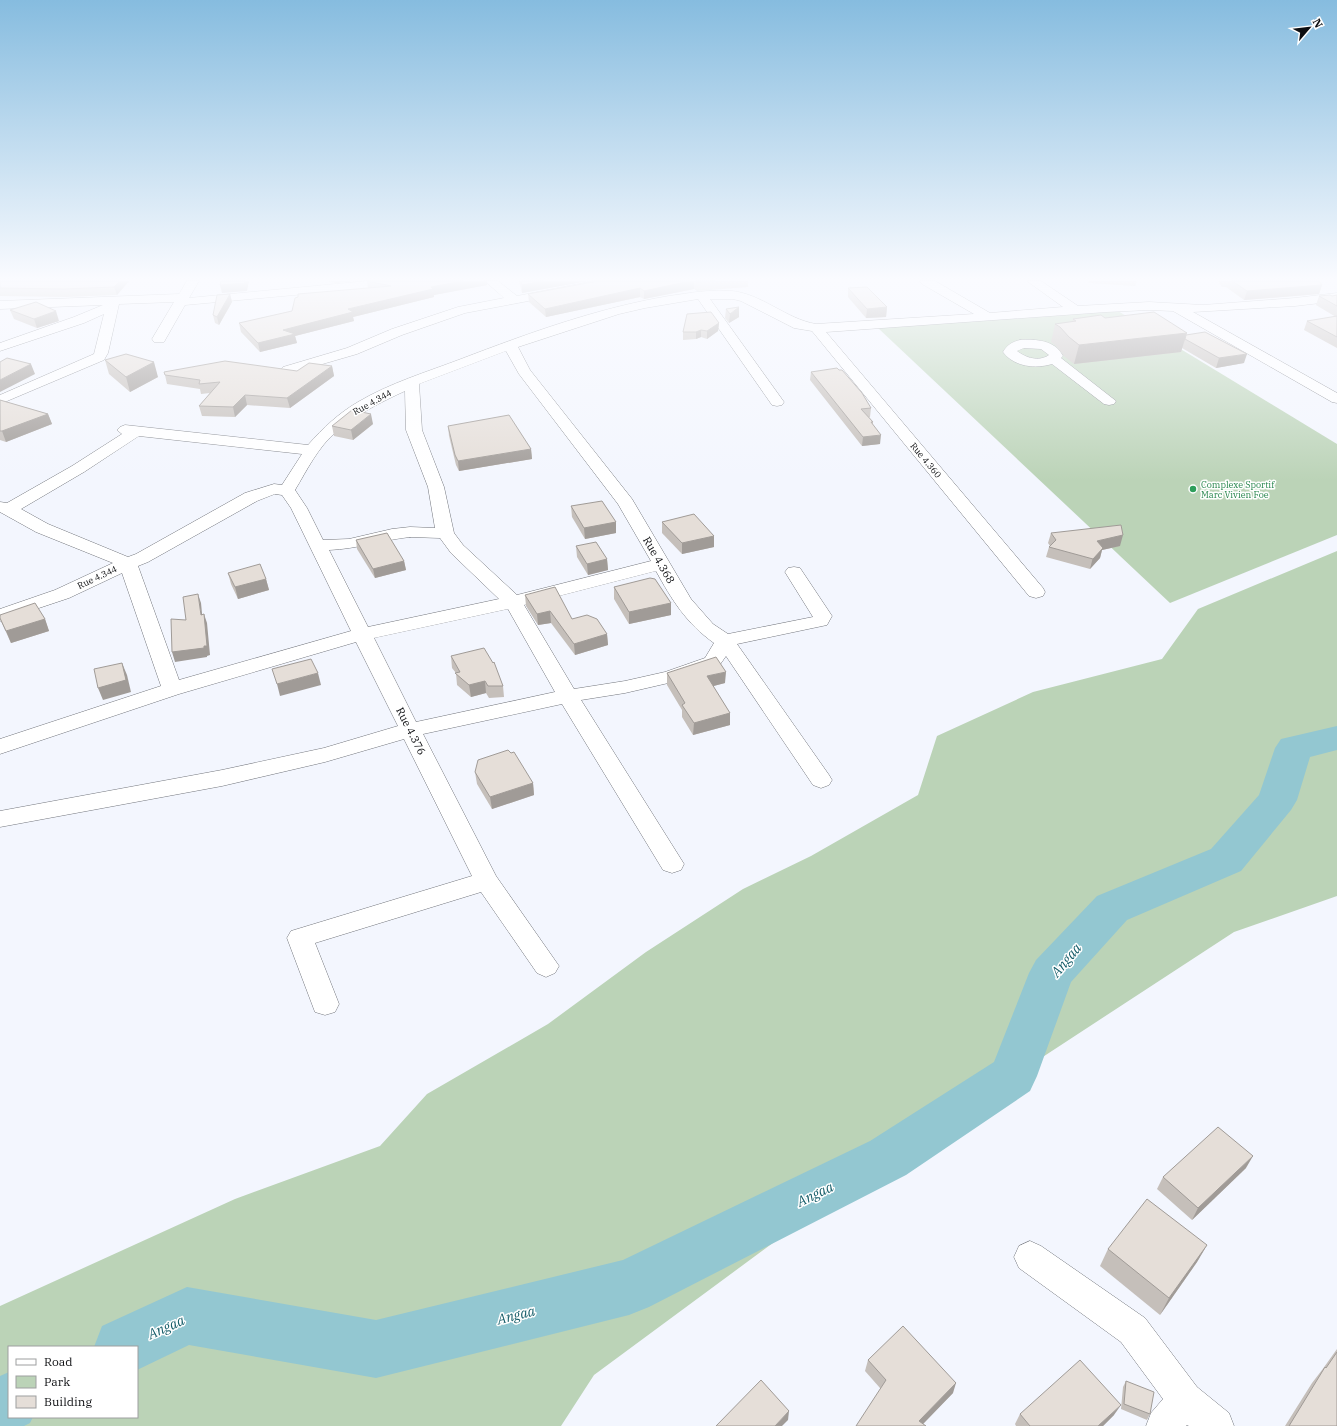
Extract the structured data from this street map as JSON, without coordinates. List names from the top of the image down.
{
  "streets": {
    "street": [
      "Rue 4.344",
      "Rue 4.360",
      "Rue 4.368",
      "Rue 4.376"
    ]
  },
  "crossings": [
    ["Rue 4.344", "Rue 4.376"]
  ],
  "water": ["Angaa"],
  "places": ["Complexe Sportif Marc Vivien Foe"],
  "legend": ["Road", "Park", "Building"],
  "north": "top right"
}
